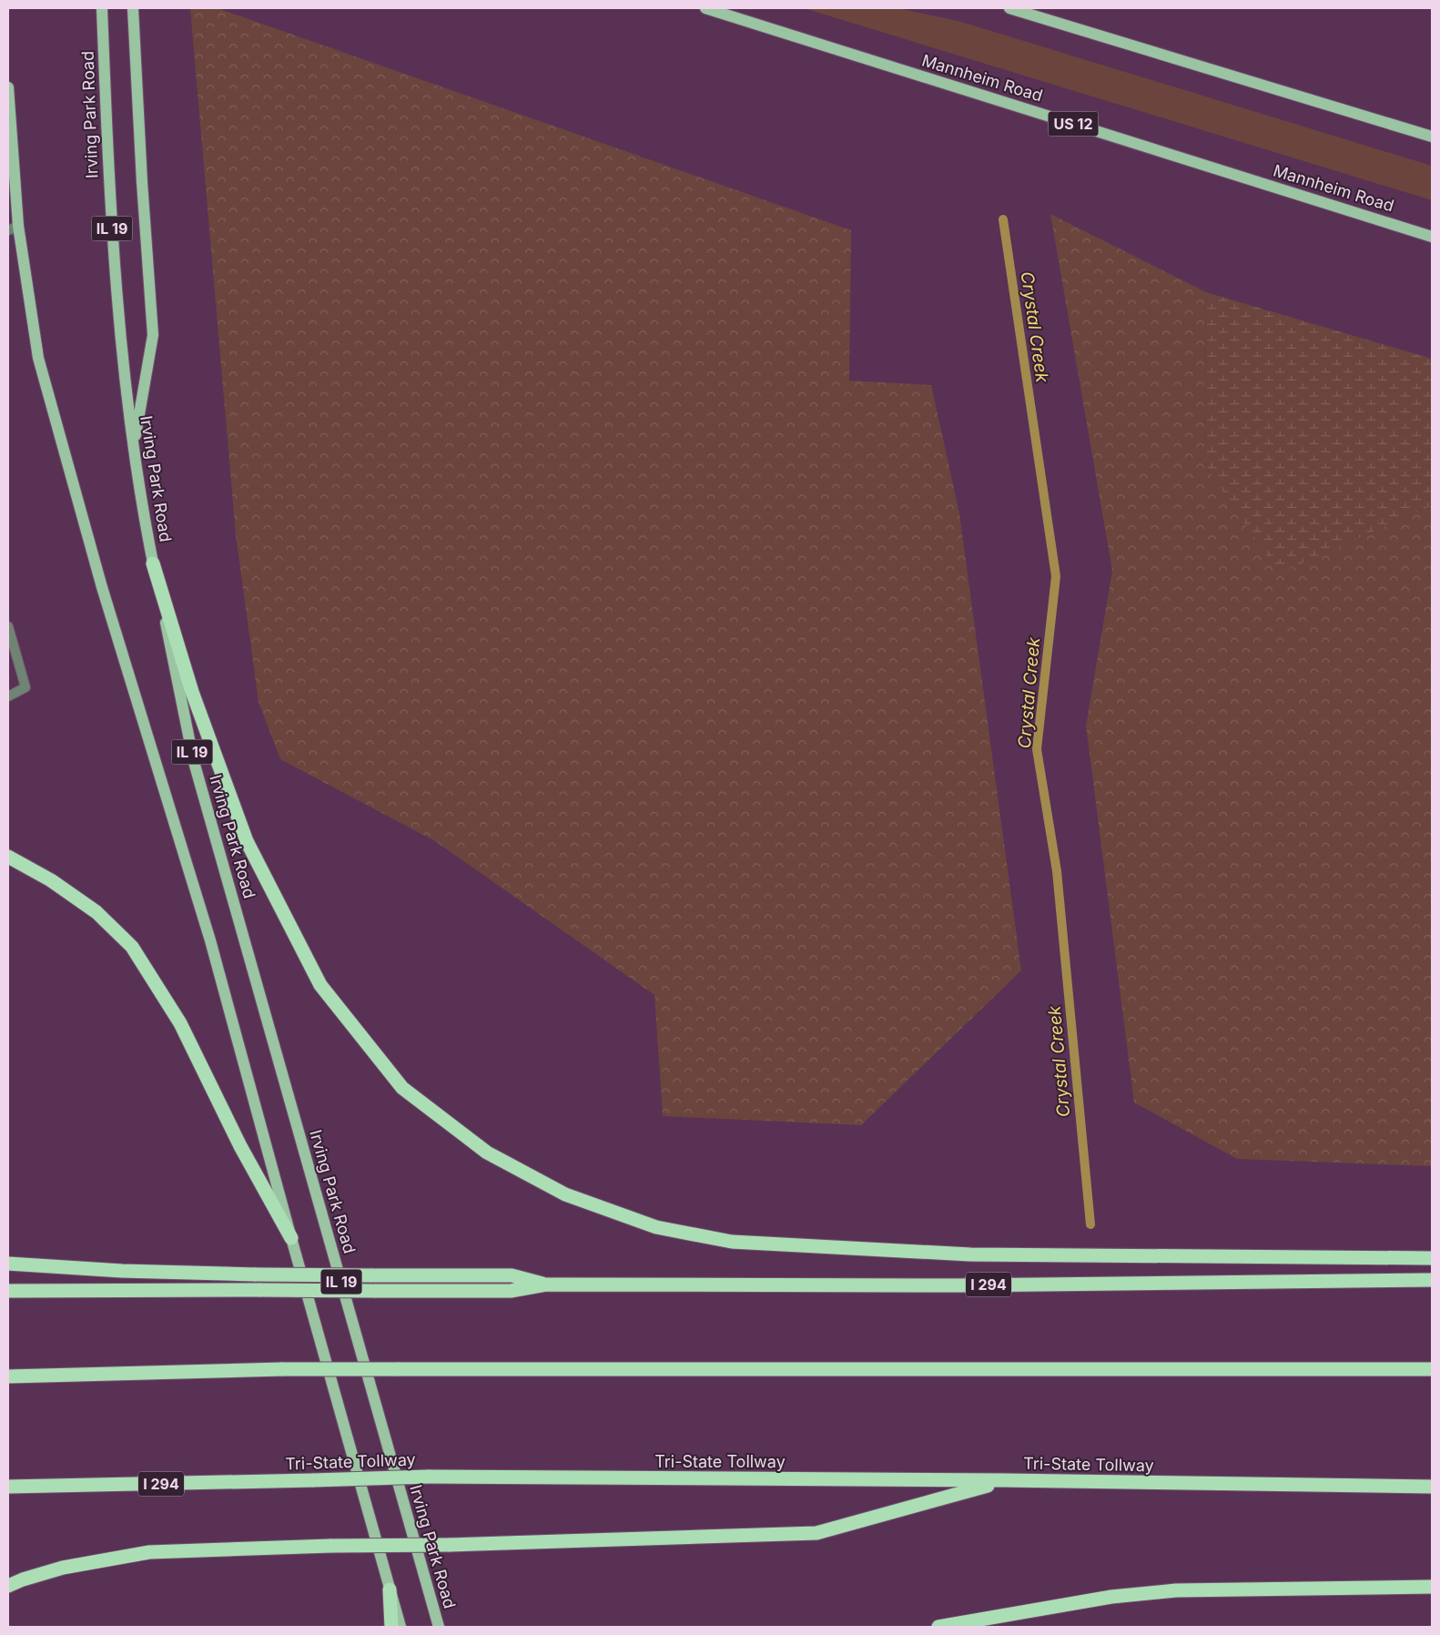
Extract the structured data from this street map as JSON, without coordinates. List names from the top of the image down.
{
  "streets": {
    "highway": ["I 294", "Tri-State Tollway"],
    "main road": [
      "Mannheim Road",
      "Irving Park Road",
      "US 12",
      "IL 19"
    ]
  },
  "water": ["Crystal Creek"]
}
